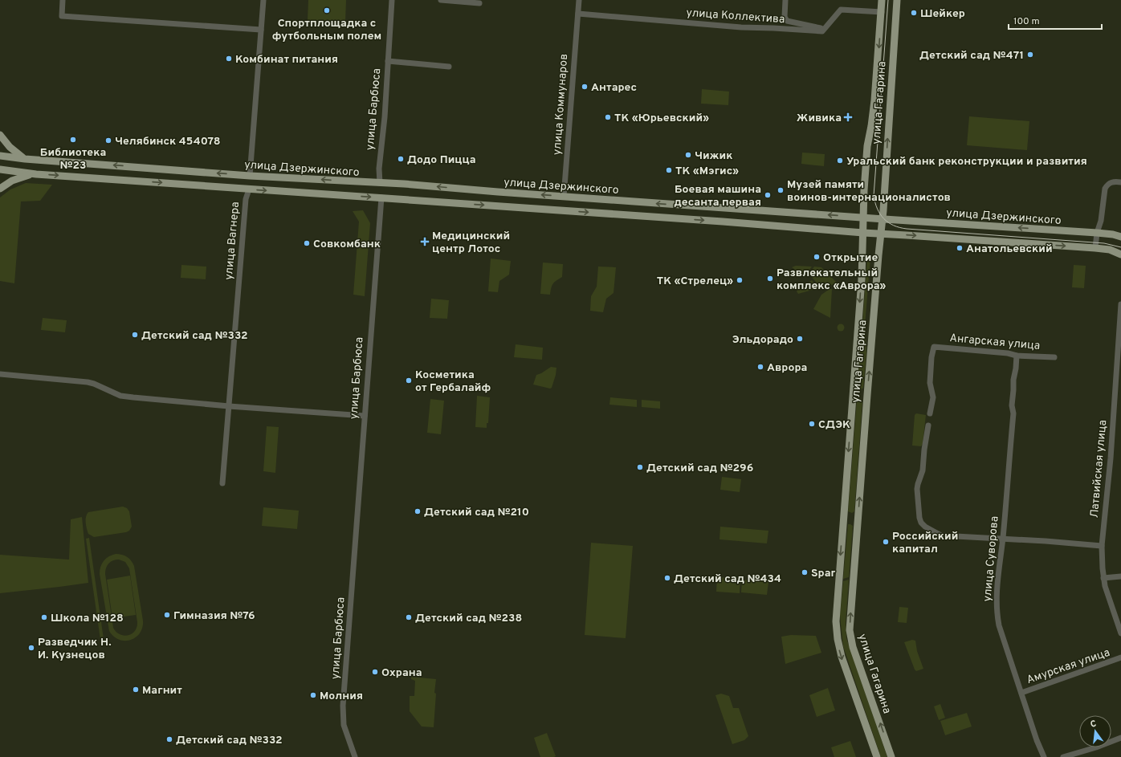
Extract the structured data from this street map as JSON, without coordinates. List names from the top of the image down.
{
  "streets": {
    "main road": [
      "улица Гагарина",
      "улица Коммунаров",
      "улица Барбюса",
      "улица Дзержинского",
      "улица Вагнера"
    ],
    "street": [
      "улица Коллектива",
      "Ангарская улица",
      "Латвийская улица",
      "улица Суворова",
      "Амурская улица"
    ]
  },
  "crossings": [
    ["улица Коллектива", "улица Коммунаров"],
    ["улица Гагарина", "улица Дзержинского"],
    ["улица Коммунаров", "улица Дзержинского"],
    ["улица Барбюса", "улица Дзержинского"],
    ["улица Дзержинского", "улица Вагнера"],
    ["Ангарская улица", "улица Суворова"],
    ["улица Суворова", "Амурская улица"]
  ],
  "places": {
    "other": [
      "Спортплощадка с футбольным полем",
      "Шейкер",
      "Детский сад №471",
      "Комбинат питания",
      "Антарес",
      "ТК «Юрьевский»",
      "Библиотека №23",
      "Челябинск 454078",
      "Чижик",
      "Додо Пицца",
      "Уральский банк реконструкции и развития",
      "ТК «Мэгис»",
      "Музей памяти воинов-интернационалистов",
      "Боевая машина десанта первая",
      "Совкомбанк",
      "Анатольевский",
      "Открытие",
      "Развлекательный комплекс «Аврора»",
      "ТК «Стрелец»",
      "Детский cад №332",
      "Эльдорадо",
      "Аврора",
      "Косметика от Гербалайф",
      "СДЭК",
      "Детский сад №296",
      "Детский сад №210",
      "Российский капитал",
      "Spar",
      "Детский сад №434",
      "Гимназия №76",
      "Школа №128",
      "Детский сад №238",
      "Разведчик Н. И. Кузнецов",
      "Охрана",
      "Магнит",
      "Молния",
      "Детский сад №332"
    ],
    "health": ["Живика", "Медицинский центр Лотос"]
  },
  "scale_bar": "100 m",
  "north": "top"
}
